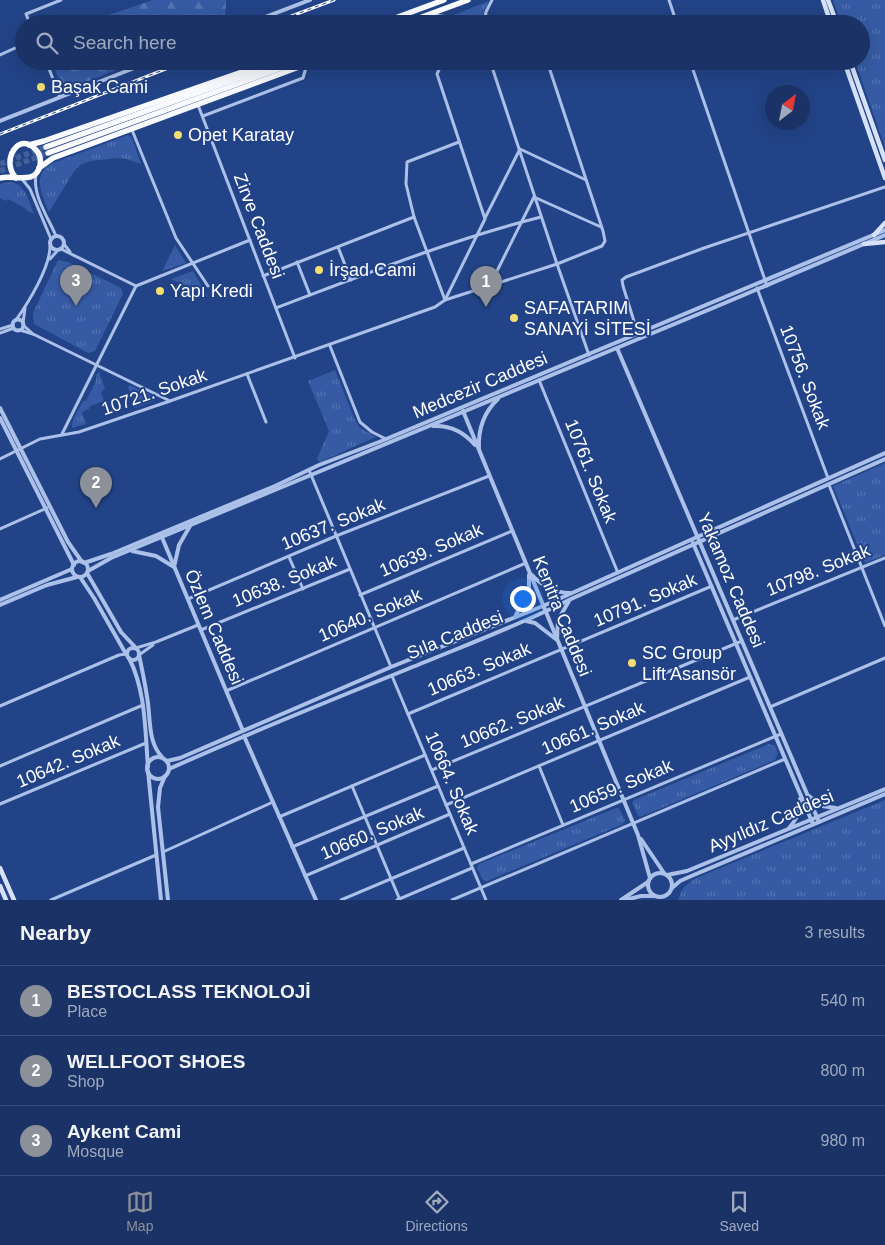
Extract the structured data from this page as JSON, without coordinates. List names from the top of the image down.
{
  "streets": {
    "street": [
      "Zirve Caddesi",
      "10756. Sokak",
      "Medcezir Caddesi",
      "10721. Sokak",
      "10761. Sokak",
      "10637. Sokak",
      "10639. Sokak",
      "10798. Sokak",
      "Yakamoz Caddesi",
      "10638. Sokak",
      "10791. Sokak",
      "10640. Sokak",
      "Kenitra Caddesi",
      "Özlem Caddesi",
      "Sıla Caddesi",
      "10663. Sokak",
      "10662. Sokak",
      "10661. Sokak",
      "10642. Sokak",
      "10664. Sokak",
      "10659. Sokak",
      "Ayyıldız Caddesi",
      "10660. Sokak"
    ]
  },
  "crossings": [
    ["Zirve Caddesi", "10721. Sokak"],
    ["10756. Sokak", "Medcezir Caddesi"],
    ["Medcezir Caddesi", "10761. Sokak"],
    ["Medcezir Caddesi", "Yakamoz Caddesi"],
    ["Medcezir Caddesi", "Kenitra Caddesi"],
    ["Medcezir Caddesi", "Özlem Caddesi"],
    ["10637. Sokak", "Kenitra Caddesi"],
    ["10637. Sokak", "Özlem Caddesi"],
    ["10639. Sokak", "Kenitra Caddesi"],
    ["10798. Sokak", "Yakamoz Caddesi"],
    ["Yakamoz Caddesi", "10791. Sokak"],
    ["Yakamoz Caddesi", "Sıla Caddesi"],
    ["Yakamoz Caddesi", "10662. Sokak"],
    ["Yakamoz Caddesi", "10661. Sokak"],
    ["Yakamoz Caddesi", "10659. Sokak"],
    ["Yakamoz Caddesi", "Ayyıldız Caddesi"],
    ["10638. Sokak", "Özlem Caddesi"],
    ["10791. Sokak", "Kenitra Caddesi"],
    ["10791. Sokak", "10663. Sokak"],
    ["10640. Sokak", "Kenitra Caddesi"],
    ["10640. Sokak", "Özlem Caddesi"],
    ["Kenitra Caddesi", "Sıla Caddesi"],
    ["Kenitra Caddesi", "10663. Sokak"],
    ["Kenitra Caddesi", "10662. Sokak"],
    ["Kenitra Caddesi", "10661. Sokak"],
    ["Kenitra Caddesi", "10659. Sokak"],
    ["Özlem Caddesi", "Sıla Caddesi"],
    ["Özlem Caddesi", "10660. Sokak"],
    ["Sıla Caddesi", "10664. Sokak"],
    ["10663. Sokak", "10664. Sokak"],
    ["10662. Sokak", "10664. Sokak"],
    ["10661. Sokak", "10664. Sokak"],
    ["10664. Sokak", "10659. Sokak"],
    ["10664. Sokak", "10660. Sokak"]
  ],
  "places": [
    "Başak Cami",
    "Opet Karatay",
    "İrşad Cami",
    "Yapı Kredi",
    "SAFA TARIM SANAYİ SİTESİ",
    "SC Group Lift Asansör"
  ],
  "north": "top right",
  "page": {
    "search": "Search here",
    "pins": ["3", "1", "2"],
    "heading": ["Nearby", "3 results"],
    "list": [
      {
        "mark": "1",
        "name": "BESTOCLASS TEKNOLOJİ",
        "note": "Place",
        "value": "540 m"
      },
      {
        "mark": "2",
        "name": "WELLFOOT SHOES",
        "note": "Shop",
        "value": "800 m"
      },
      {
        "mark": "3",
        "name": "Aykent Cami",
        "note": "Mosque",
        "value": "980 m"
      }
    ],
    "nav": ["Map", "Directions", "Saved"]
  }
}
